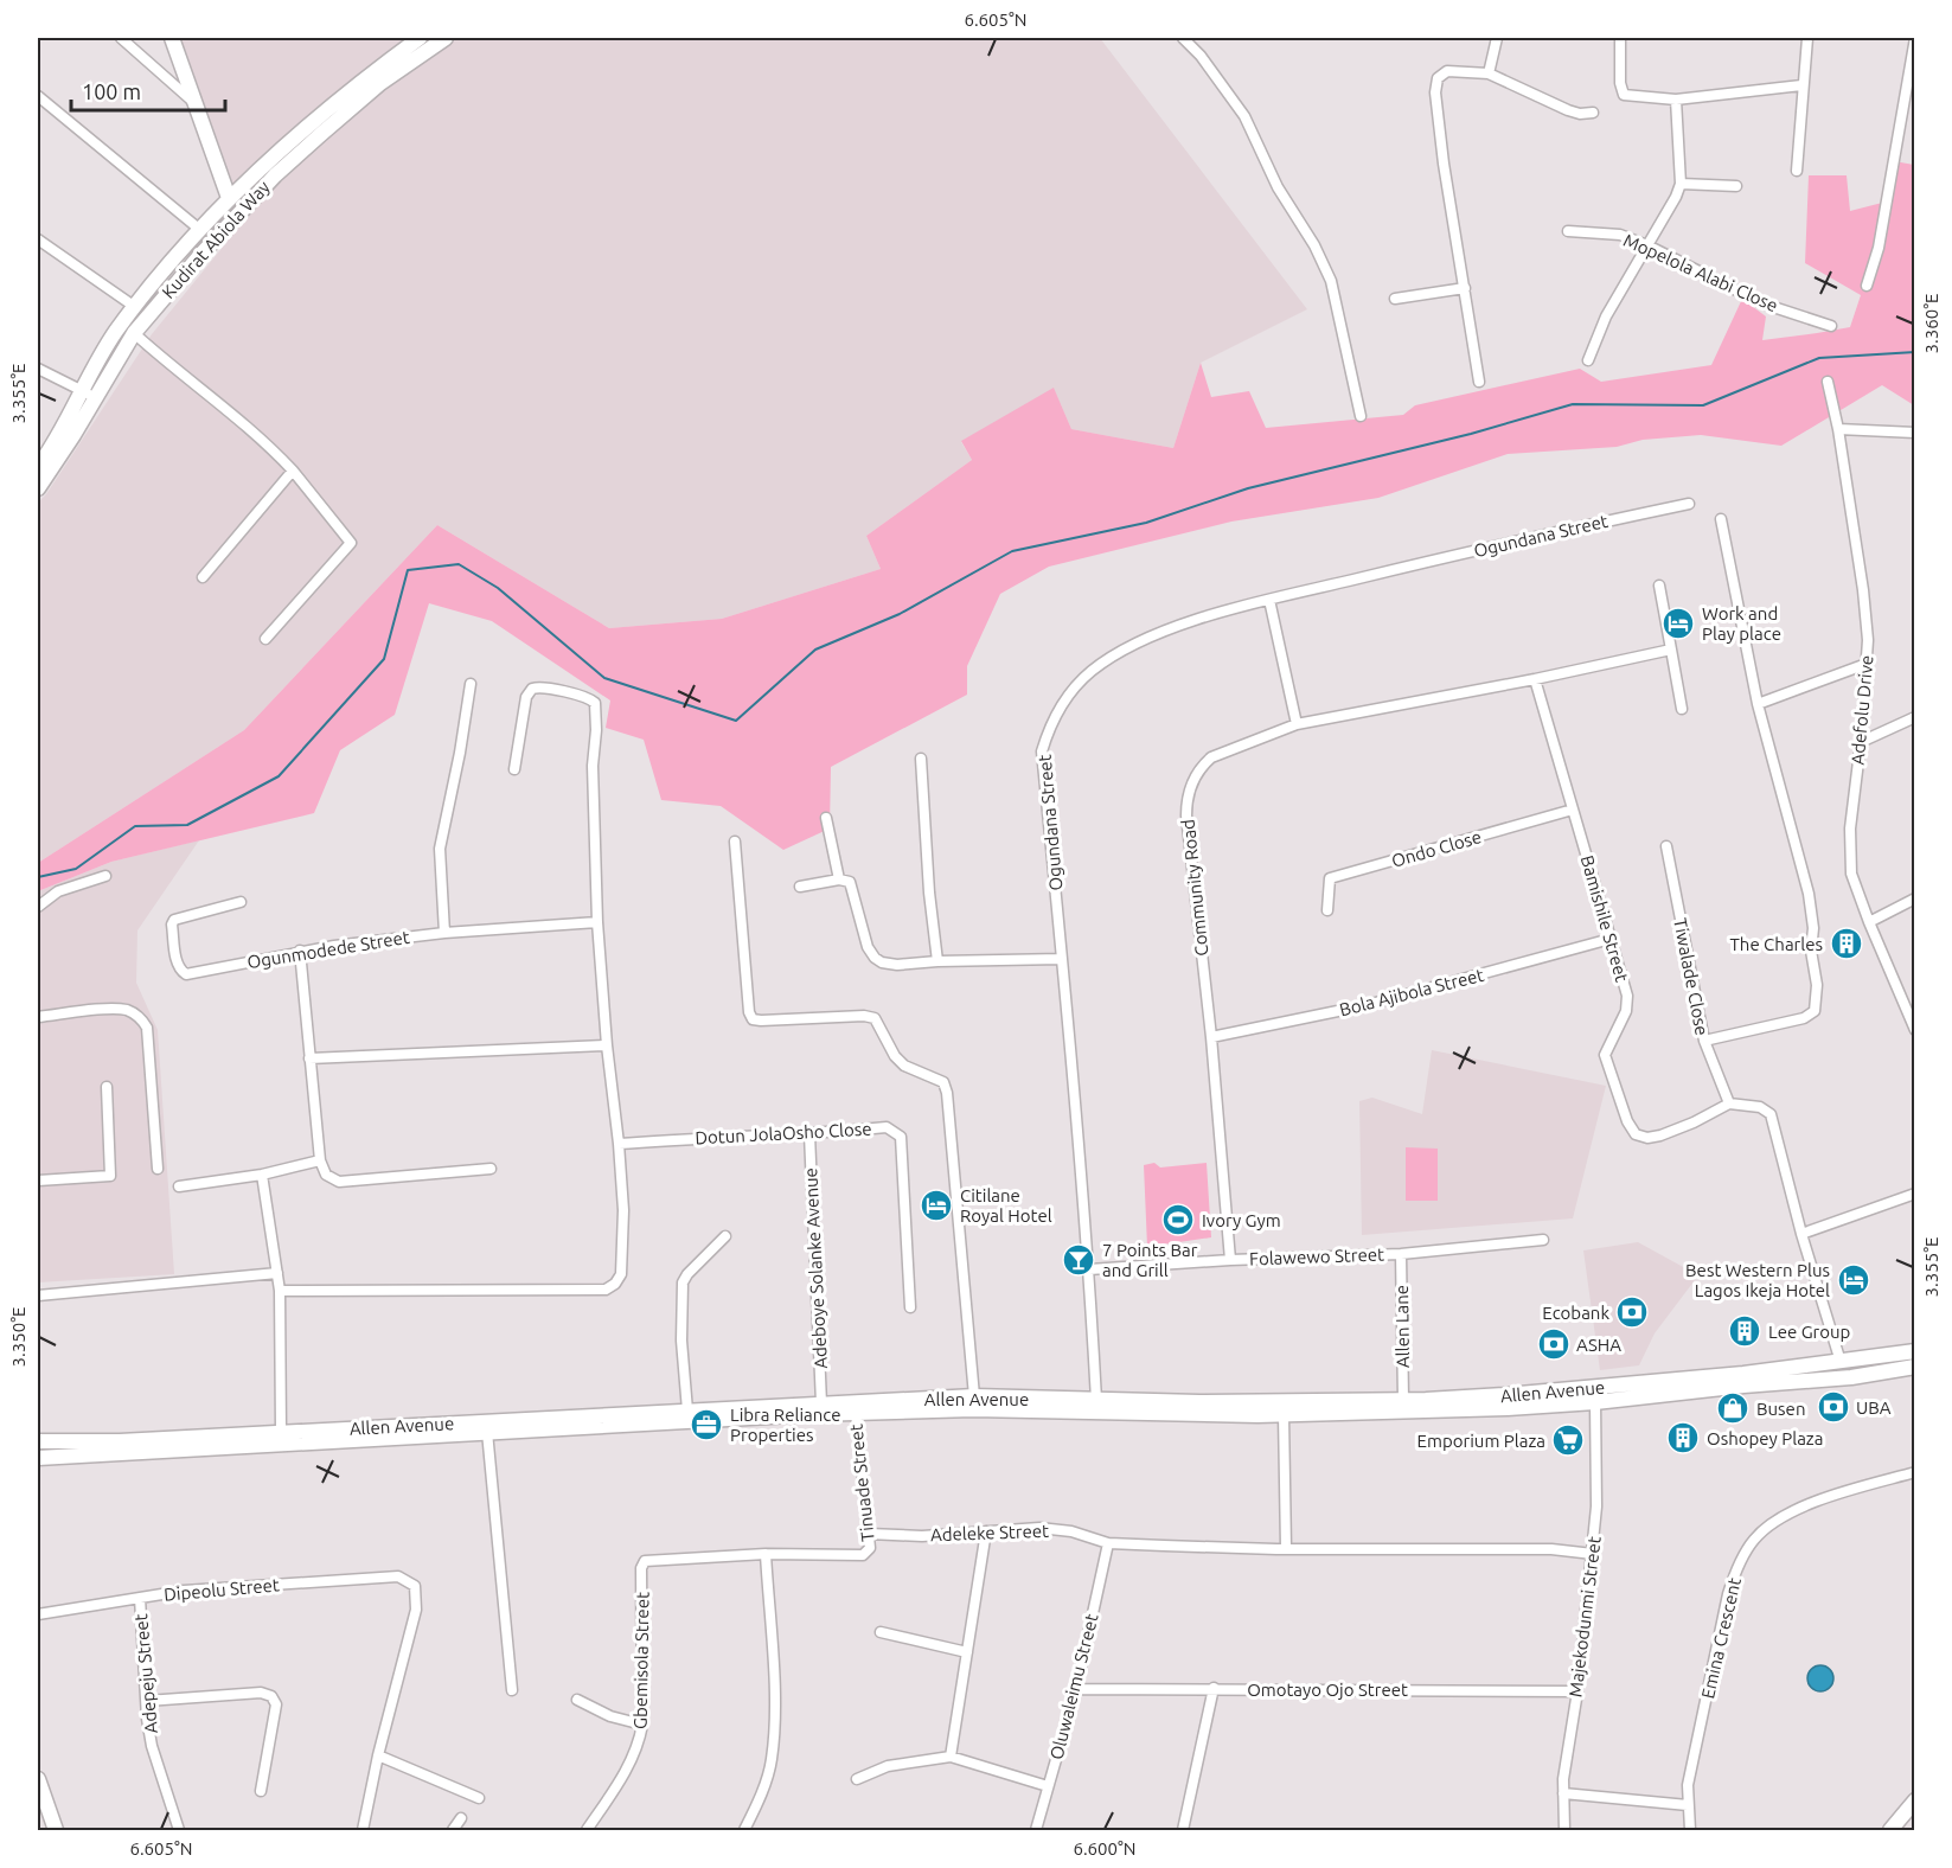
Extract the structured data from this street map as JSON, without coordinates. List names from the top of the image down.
{
  "streets": {
    "main road": ["Kudirat Abiola Way", "Allen Avenue"],
    "street": [
      "Mopelola Alabi Close",
      "Ogundana Street",
      "Adefolu Drive",
      "Ondo Close",
      "Community Road",
      "Bamishile Street",
      "Ogunmodede Street",
      "Tiwalade Close",
      "Bola Ajibola Street",
      "Dotun JolaOsho Close",
      "Folawewo Street",
      "Adeboye Solanke Avenue",
      "Allen Lane",
      "Tinuade Street",
      "Adeleke Street",
      "Dipeolu Street",
      "Majekodunmi Street",
      "Emina Crescent",
      "Gbemisola Street",
      "Adepeju Street",
      "Oluwaleimu Street",
      "Omotayo Ojo Street"
    ]
  },
  "crossings": [
    ["Ogundana Street", "Folawewo Street"],
    ["Ogundana Street", "Allen Avenue"],
    ["Ondo Close", "Bamishile Street"],
    ["Community Road", "Bamishile Street"],
    ["Community Road", "Bola Ajibola Street"],
    ["Community Road", "Folawewo Street"],
    ["Bamishile Street", "Tiwalade Close"],
    ["Bamishile Street", "Bola Ajibola Street"],
    ["Dotun JolaOsho Close", "Adeboye Solanke Avenue"],
    ["Folawewo Street", "Allen Lane"],
    ["Adeboye Solanke Avenue", "Allen Avenue"],
    ["Allen Lane", "Allen Avenue"],
    ["Allen Avenue", "Tinuade Street"],
    ["Allen Avenue", "Majekodunmi Street"],
    ["Tinuade Street", "Adeleke Street"],
    ["Tinuade Street", "Gbemisola Street"],
    ["Adeleke Street", "Majekodunmi Street"],
    ["Adeleke Street", "Oluwaleimu Street"],
    ["Dipeolu Street", "Adepeju Street"],
    ["Majekodunmi Street", "Omotayo Ojo Street"],
    ["Oluwaleimu Street", "Omotayo Ojo Street"]
  ],
  "places": {
    "hotel": ["Work and Play place", "Citilane Royal Hotel", "Best Western Plus Lagos Ikeja Hotel"],
    "building": ["The Charles", "Lee Group", "Oshopey Plaza"],
    "sports": ["Ivory Gym"],
    "bar": ["7 Points Bar and Grill"],
    "bank": ["Ecobank", "ASHA", "UBA"],
    "shop": ["Busen"],
    "office": ["Libra Reliance Properties"],
    "supermarket": ["Emporium Plaza"]
  },
  "scale_bar": "100 m",
  "coordinates": [
    "6.605°N",
    "3.360°E",
    "3.355°E",
    "3.350°E",
    "6.600°N"
  ]
}
